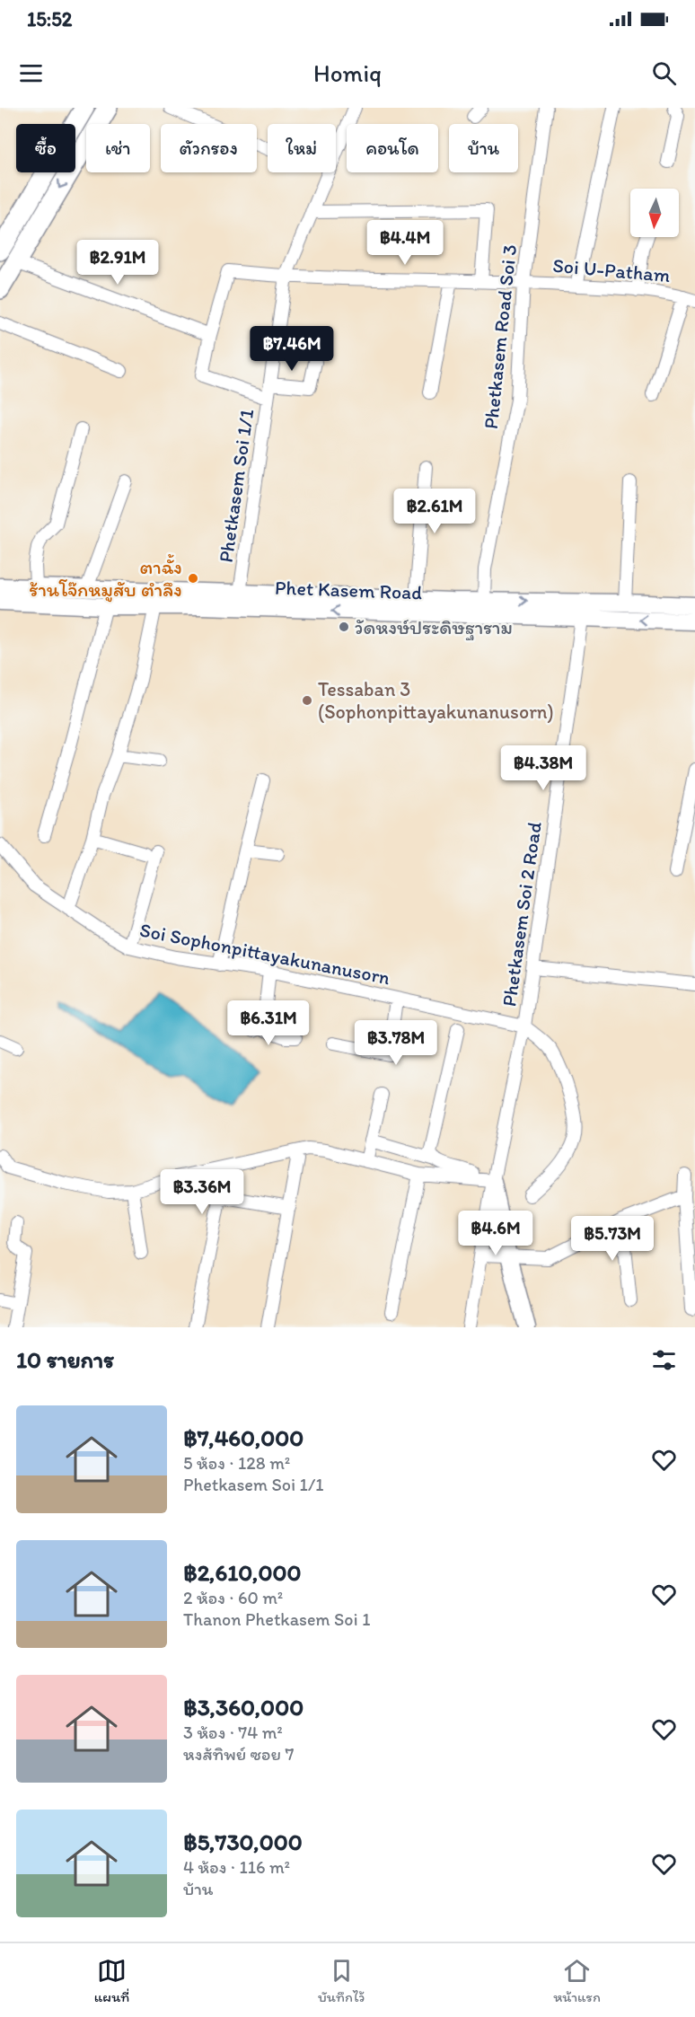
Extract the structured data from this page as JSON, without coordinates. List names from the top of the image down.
{
  "streets": {
    "main road": ["Phet Kasem Road"],
    "street": [
      "Soi U-Patham",
      "Phetkasem Road Soi 3",
      "Phetkasem Soi 1/1",
      "Phetkasem Soi 2 Road",
      "Soi Sophonpittayakunanusorn"
    ]
  },
  "crossings": [
    ["Soi U-Patham", "Phetkasem Road Soi 3"],
    ["Soi U-Patham", "Phetkasem Soi 1/1"],
    ["Phetkasem Road Soi 3", "Phet Kasem Road"],
    ["Phetkasem Soi 1/1", "Phet Kasem Road"],
    ["Phet Kasem Road", "Phetkasem Soi 2 Road"],
    ["Phetkasem Soi 2 Road", "Soi Sophonpittayakunanusorn"]
  ],
  "places": ["ตาฉั้ง ร้านโจ๊กหมูสับ ตำลึง", "วัดหงษ์ประดิษฐาราม", "Tessaban 3 (Sophonpittayakunanusorn)"],
  "north": "bottom",
  "page": {
    "status": "15:52",
    "header": "Homiq",
    "chip": [
      "ซื้อ",
      "เช่า",
      "ตัวกรอง",
      "ใหม่",
      "คอนโด",
      "บ้าน"
    ],
    "price": [
      "฿4.4M",
      "฿2.91M",
      "฿7.46M",
      "฿2.61M",
      "฿4.38M",
      "฿6.31M",
      "฿3.78M",
      "฿3.36M",
      "฿4.6M",
      "฿5.73M"
    ],
    "heading": "10 รายการ",
    "list": [
      {
        "name": "฿7,460,000",
        "note": "5 ห้อง · 128 m² · Phetkasem Soi 1/1"
      },
      {
        "name": "฿2,610,000",
        "note": "2 ห้อง · 60 m² · Thanon Phetkasem Soi 1"
      },
      {
        "name": "฿3,360,000",
        "note": "3 ห้อง · 74 m² · หงส้ทิพย์ ซอย 7"
      },
      {
        "name": "฿5,730,000",
        "note": "4 ห้อง · 116 m² · บ้าน"
      }
    ],
    "tabs": ["แผนที่", "บันทึกไว้", "หน้าแรก"]
  }
}
